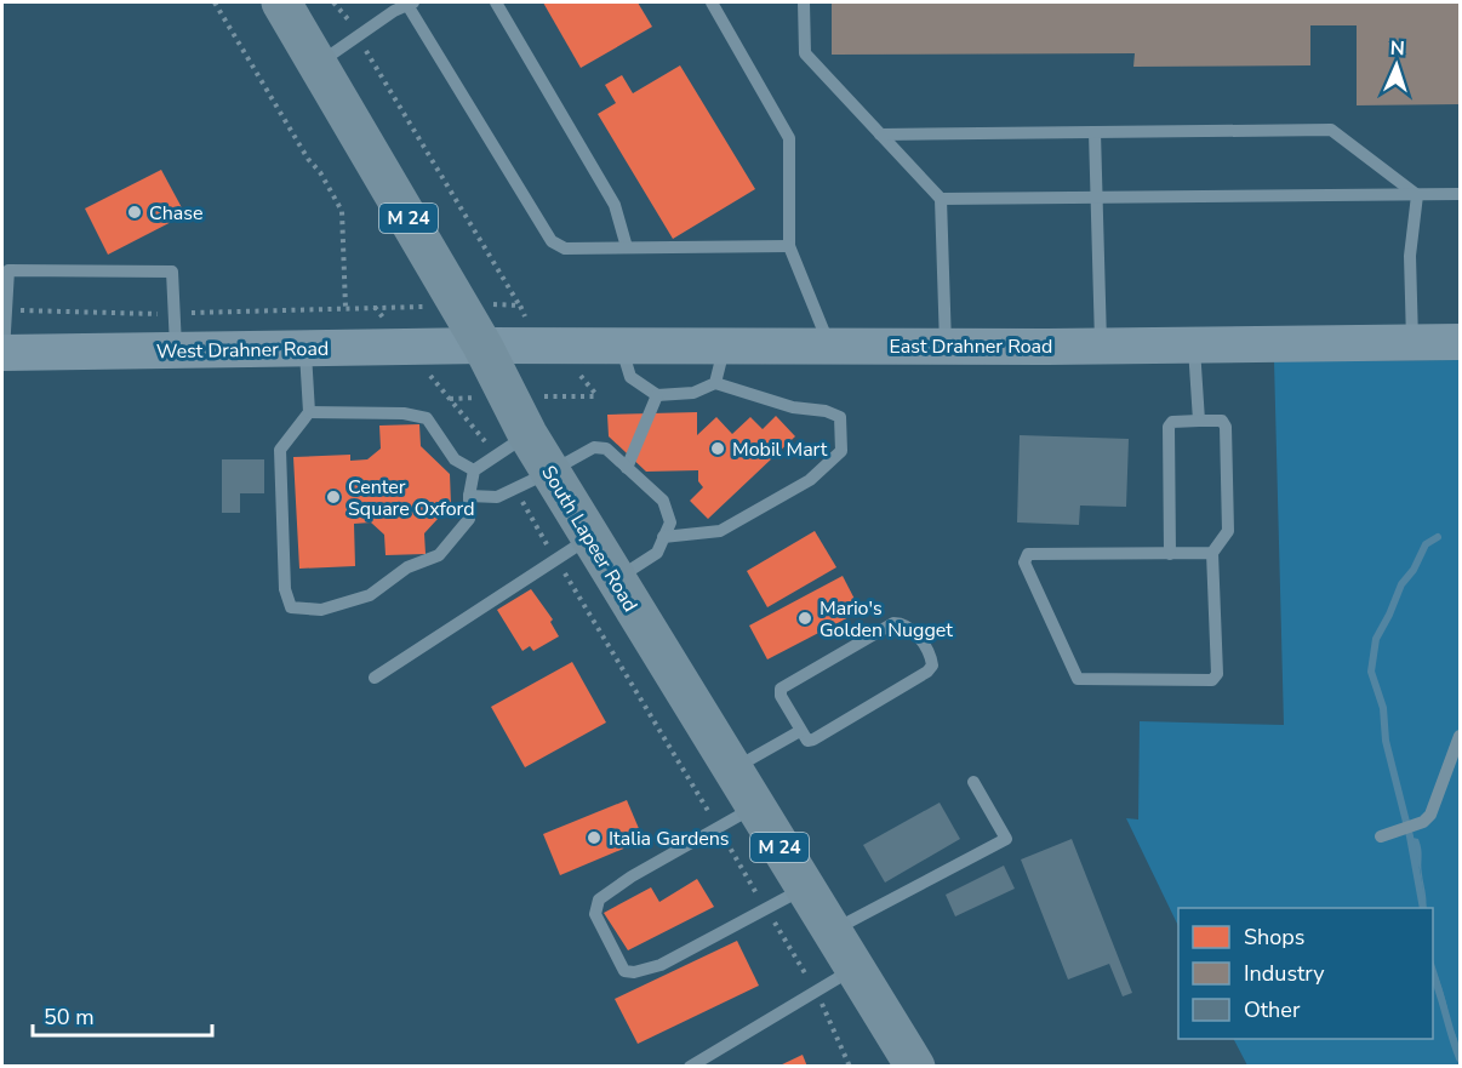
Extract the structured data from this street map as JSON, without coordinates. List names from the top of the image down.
{
  "streets": {
    "main road": ["M 24", "South Lapeer Road"],
    "street": ["East Drahner Road", "West Drahner Road"]
  },
  "crossings": [
    ["East Drahner Road", "West Drahner Road"],
    ["East Drahner Road", "South Lapeer Road"],
    ["West Drahner Road", "South Lapeer Road"]
  ],
  "places": [
    "Chase",
    "Mobil Mart",
    "Center Square Oxford",
    "Mario's Golden Nugget",
    "Italia Gardens"
  ],
  "legend": ["Shops", "Industry", "Other"],
  "scale_bar": "50 m",
  "north": "top"
}
